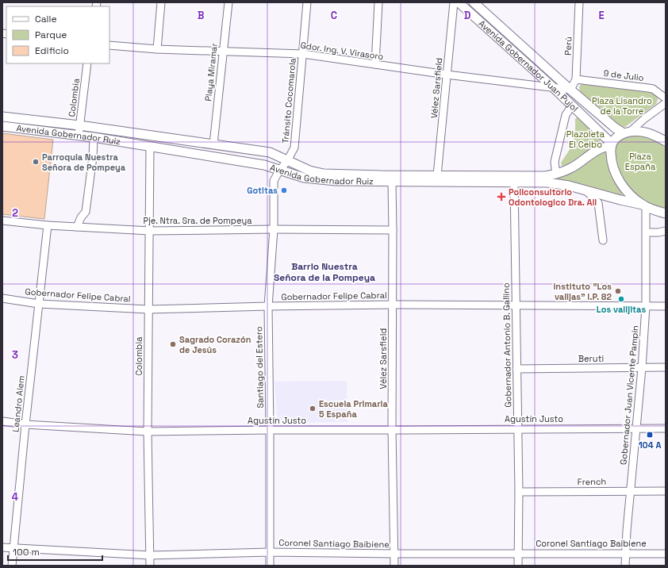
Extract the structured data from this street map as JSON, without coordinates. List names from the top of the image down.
{
  "streets": {
    "main road": ["Avenida Gobernador Juan Pujol", "Avenida Gobernador Ruiz"],
    "street": [
      "Perú",
      "Gdor. Ing. V. Virasoro",
      "Playa Miramar",
      "9 de Julio",
      "Vélez Sarsfield",
      "Colombia",
      "Tránsito Cocomarola",
      "Pje. Ntra. Sra. de Pompeya",
      "Gobernador Felipe Cabral",
      "Gobernador Antonio B. Gallino",
      "Beruti",
      "Santiago del Estero",
      "Gobernador Juan Vicente Pampín",
      "Leandro Alem",
      "Agustín Justo",
      "French",
      "Coronel Santiago Baibiene"
    ]
  },
  "crossings": [
    ["Perú", "Gdor. Ing. V. Virasoro"],
    ["Perú", "Avenida Gobernador Juan Pujol"],
    ["Perú", "9 de Julio"],
    ["Gdor. Ing. V. Virasoro", "Avenida Gobernador Juan Pujol"],
    ["Gdor. Ing. V. Virasoro", "Playa Miramar"],
    ["Gdor. Ing. V. Virasoro", "Vélez Sarsfield"],
    ["Gdor. Ing. V. Virasoro", "Tránsito Cocomarola"],
    ["Avenida Gobernador Juan Pujol", "Avenida Gobernador Ruiz"],
    ["Playa Miramar", "Avenida Gobernador Ruiz"],
    ["Vélez Sarsfield", "Avenida Gobernador Ruiz"],
    ["Vélez Sarsfield", "Pje. Ntra. Sra. de Pompeya"],
    ["Vélez Sarsfield", "Gobernador Felipe Cabral"],
    ["Vélez Sarsfield", "Agustín Justo"],
    ["Vélez Sarsfield", "Coronel Santiago Baibiene"],
    ["Colombia", "Avenida Gobernador Ruiz"],
    ["Colombia", "Pje. Ntra. Sra. de Pompeya"],
    ["Colombia", "Gobernador Felipe Cabral"],
    ["Colombia", "Agustín Justo"],
    ["Colombia", "Coronel Santiago Baibiene"],
    ["Tránsito Cocomarola", "Avenida Gobernador Ruiz"],
    ["Tránsito Cocomarola", "Santiago del Estero"],
    ["Avenida Gobernador Ruiz", "Gobernador Antonio B. Gallino"],
    ["Avenida Gobernador Ruiz", "Santiago del Estero"],
    ["Avenida Gobernador Ruiz", "Gobernador Juan Vicente Pampín"],
    ["Pje. Ntra. Sra. de Pompeya", "Santiago del Estero"],
    ["Pje. Ntra. Sra. de Pompeya", "Leandro Alem"],
    ["Gobernador Felipe Cabral", "Gobernador Antonio B. Gallino"],
    ["Gobernador Felipe Cabral", "Santiago del Estero"],
    ["Gobernador Felipe Cabral", "Gobernador Juan Vicente Pampín"],
    ["Gobernador Felipe Cabral", "Leandro Alem"],
    ["Gobernador Antonio B. Gallino", "Beruti"],
    ["Gobernador Antonio B. Gallino", "Agustín Justo"],
    ["Gobernador Antonio B. Gallino", "French"],
    ["Gobernador Antonio B. Gallino", "Coronel Santiago Baibiene"],
    ["Beruti", "Gobernador Juan Vicente Pampín"],
    ["Santiago del Estero", "Agustín Justo"],
    ["Santiago del Estero", "Coronel Santiago Baibiene"],
    ["Gobernador Juan Vicente Pampín", "Agustín Justo"],
    ["Gobernador Juan Vicente Pampín", "French"],
    ["Gobernador Juan Vicente Pampín", "Coronel Santiago Baibiene"],
    ["Leandro Alem", "Agustín Justo"],
    ["Leandro Alem", "Coronel Santiago Baibiene"]
  ],
  "districts": ["Barrio Nuestra Señora de la Pompeya"],
  "parks": ["Plaza Lisandro de la Torre", "Plazoleta El Ceibo", "Plaza España"],
  "places": {
    "other": [
      "Parroquia Nuestra Señora de Pompeya",
      "Gotitas",
      "Instituto \"Los valijas\" I.P. 82",
      "Los valijitas",
      "Sagrado Corazón de Jesús",
      "Escuela Primaria 5 España"
    ],
    "health": ["Policonsultorio Odontologico Dra. Ali"],
    "transit": ["104 A"]
  },
  "legend": ["Calle", "Parque", "Edificio"],
  "scale_bar": "100 m",
  "grid": {
    "columns": [
      "B",
      "C",
      "D",
      "E"
    ],
    "rows": ["2", "3", "4"]
  }
}
